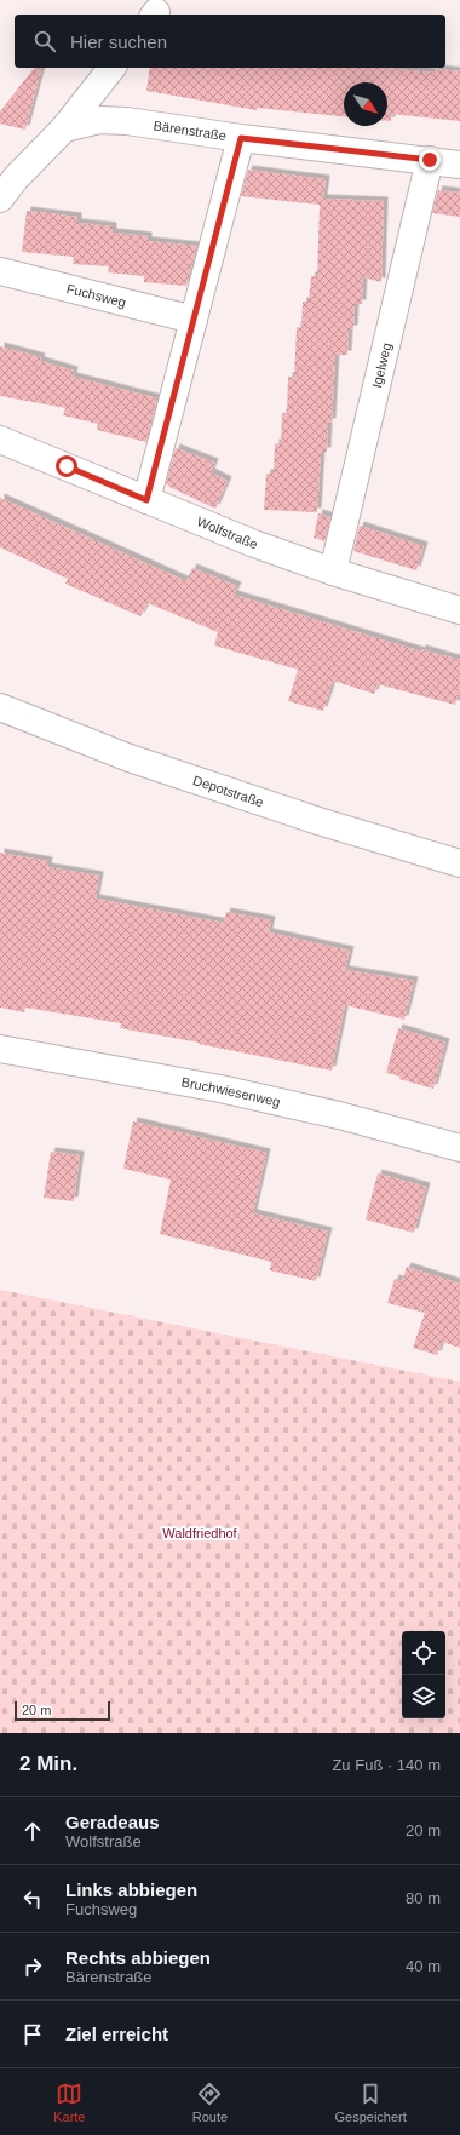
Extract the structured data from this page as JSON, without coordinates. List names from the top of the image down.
{
  "streets": {
    "street": [
      "Bärenstraße",
      "Fuchsweg",
      "Igelweg",
      "Wolfstraße",
      "Depotstraße",
      "Bruchwiesenweg"
    ]
  },
  "crossings": [
    ["Bärenstraße", "Igelweg"],
    ["Igelweg", "Wolfstraße"]
  ],
  "parks": ["Waldfriedhof"],
  "scale_bar": "20 m",
  "north": "bottom right",
  "page": {
    "search": "Hier suchen",
    "scale": "20 m",
    "heading": ["2 Min.", "Zu Fuß · 140 m"],
    "list": [
      ["Geradeaus", "Wolfstraße", "20 m"],
      ["Links abbiegen", "Fuchsweg", "80 m"],
      ["Rechts abbiegen", "Bärenstraße", "40 m"],
      "Ziel erreicht"
    ],
    "nav": ["Karte", "Route", "Gespeichert"]
  }
}
